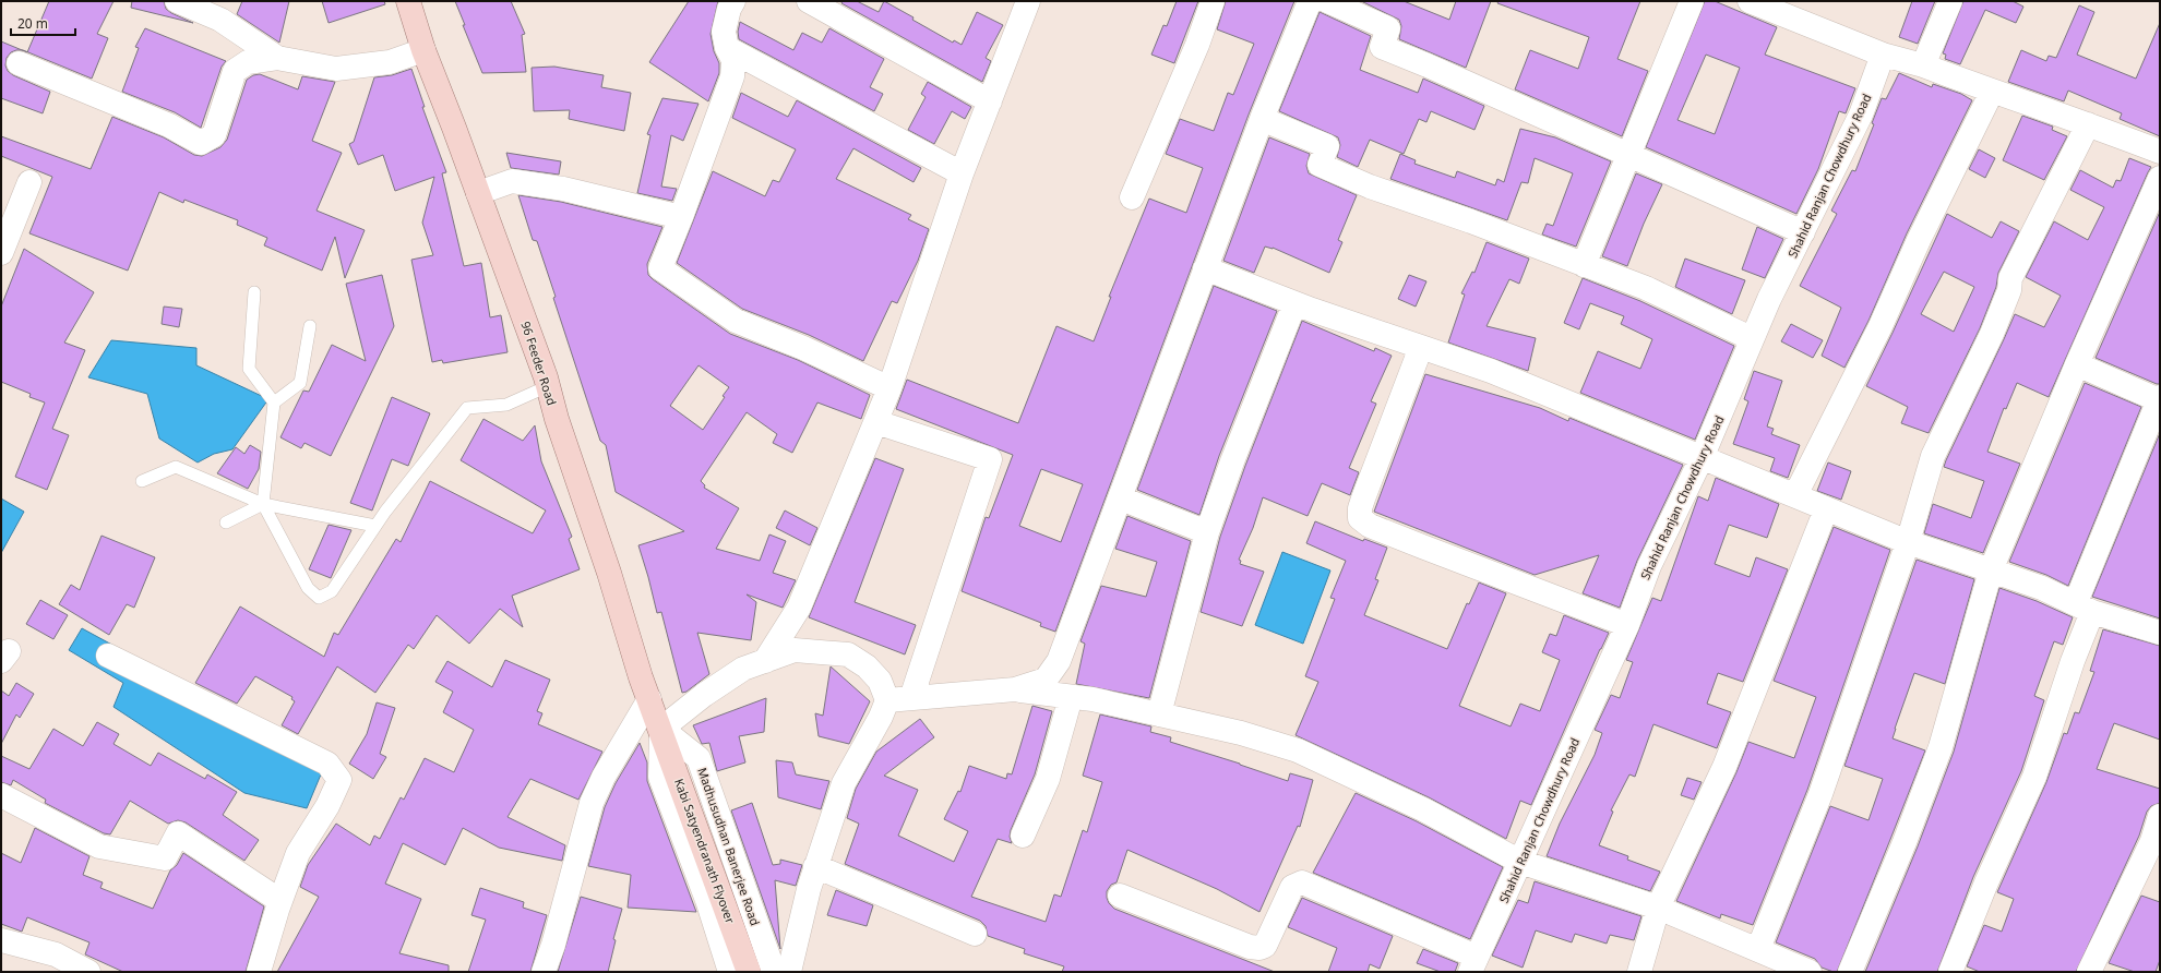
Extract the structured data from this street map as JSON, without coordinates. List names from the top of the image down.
{
  "streets": {
    "main road": ["96 Feeder Road", "Kabi Satyendranath Flyover"],
    "street": ["Shahid Ranjan Chowdhury Road", "Madhusudhan Banerjee Road"]
  },
  "crossings": [
    ["96 Feeder Road", "Madhusudhan Banerjee Road"],
    ["96 Feeder Road", "Kabi Satyendranath Flyover"],
    ["Madhusudhan Banerjee Road", "Kabi Satyendranath Flyover"]
  ],
  "scale_bar": "20 m"
}
